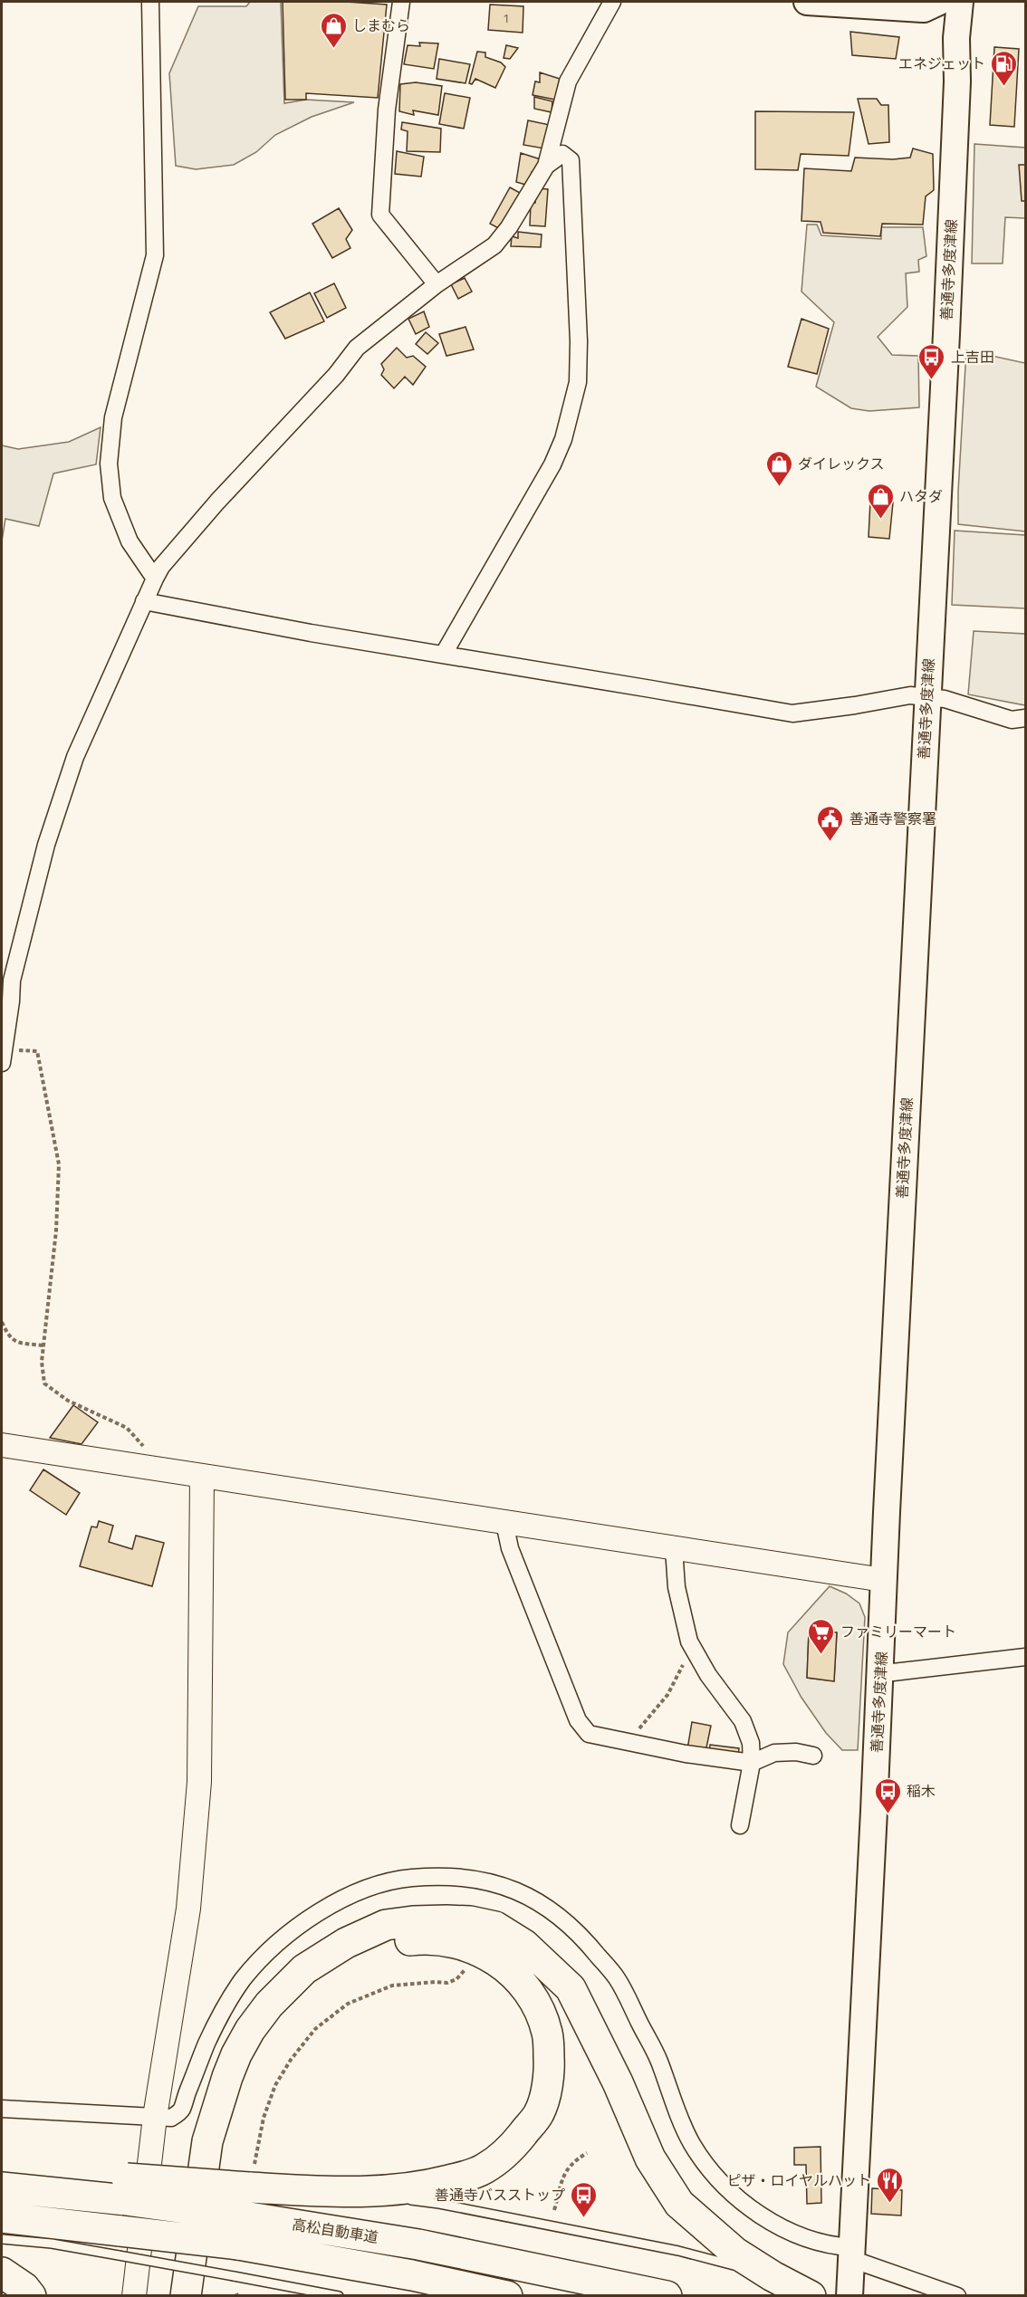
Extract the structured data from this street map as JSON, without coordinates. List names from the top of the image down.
{
  "streets": {
    "highway": ["高松自動車道"],
    "main road": ["善通寺多度津線"]
  },
  "places": {
    "shop": ["しまむら", "ダイレックス", "ハタダ"],
    "fuel station": ["エネジェット"],
    "bus stop": ["上吉田", "稲木", "善通寺バスストップ"],
    "public building": ["善通寺警察署"],
    "supermarket": ["ファミリーマート"],
    "restaurant": ["ピザ・ロイヤルハット"]
  },
  "house_numbers": ["1"]
}
